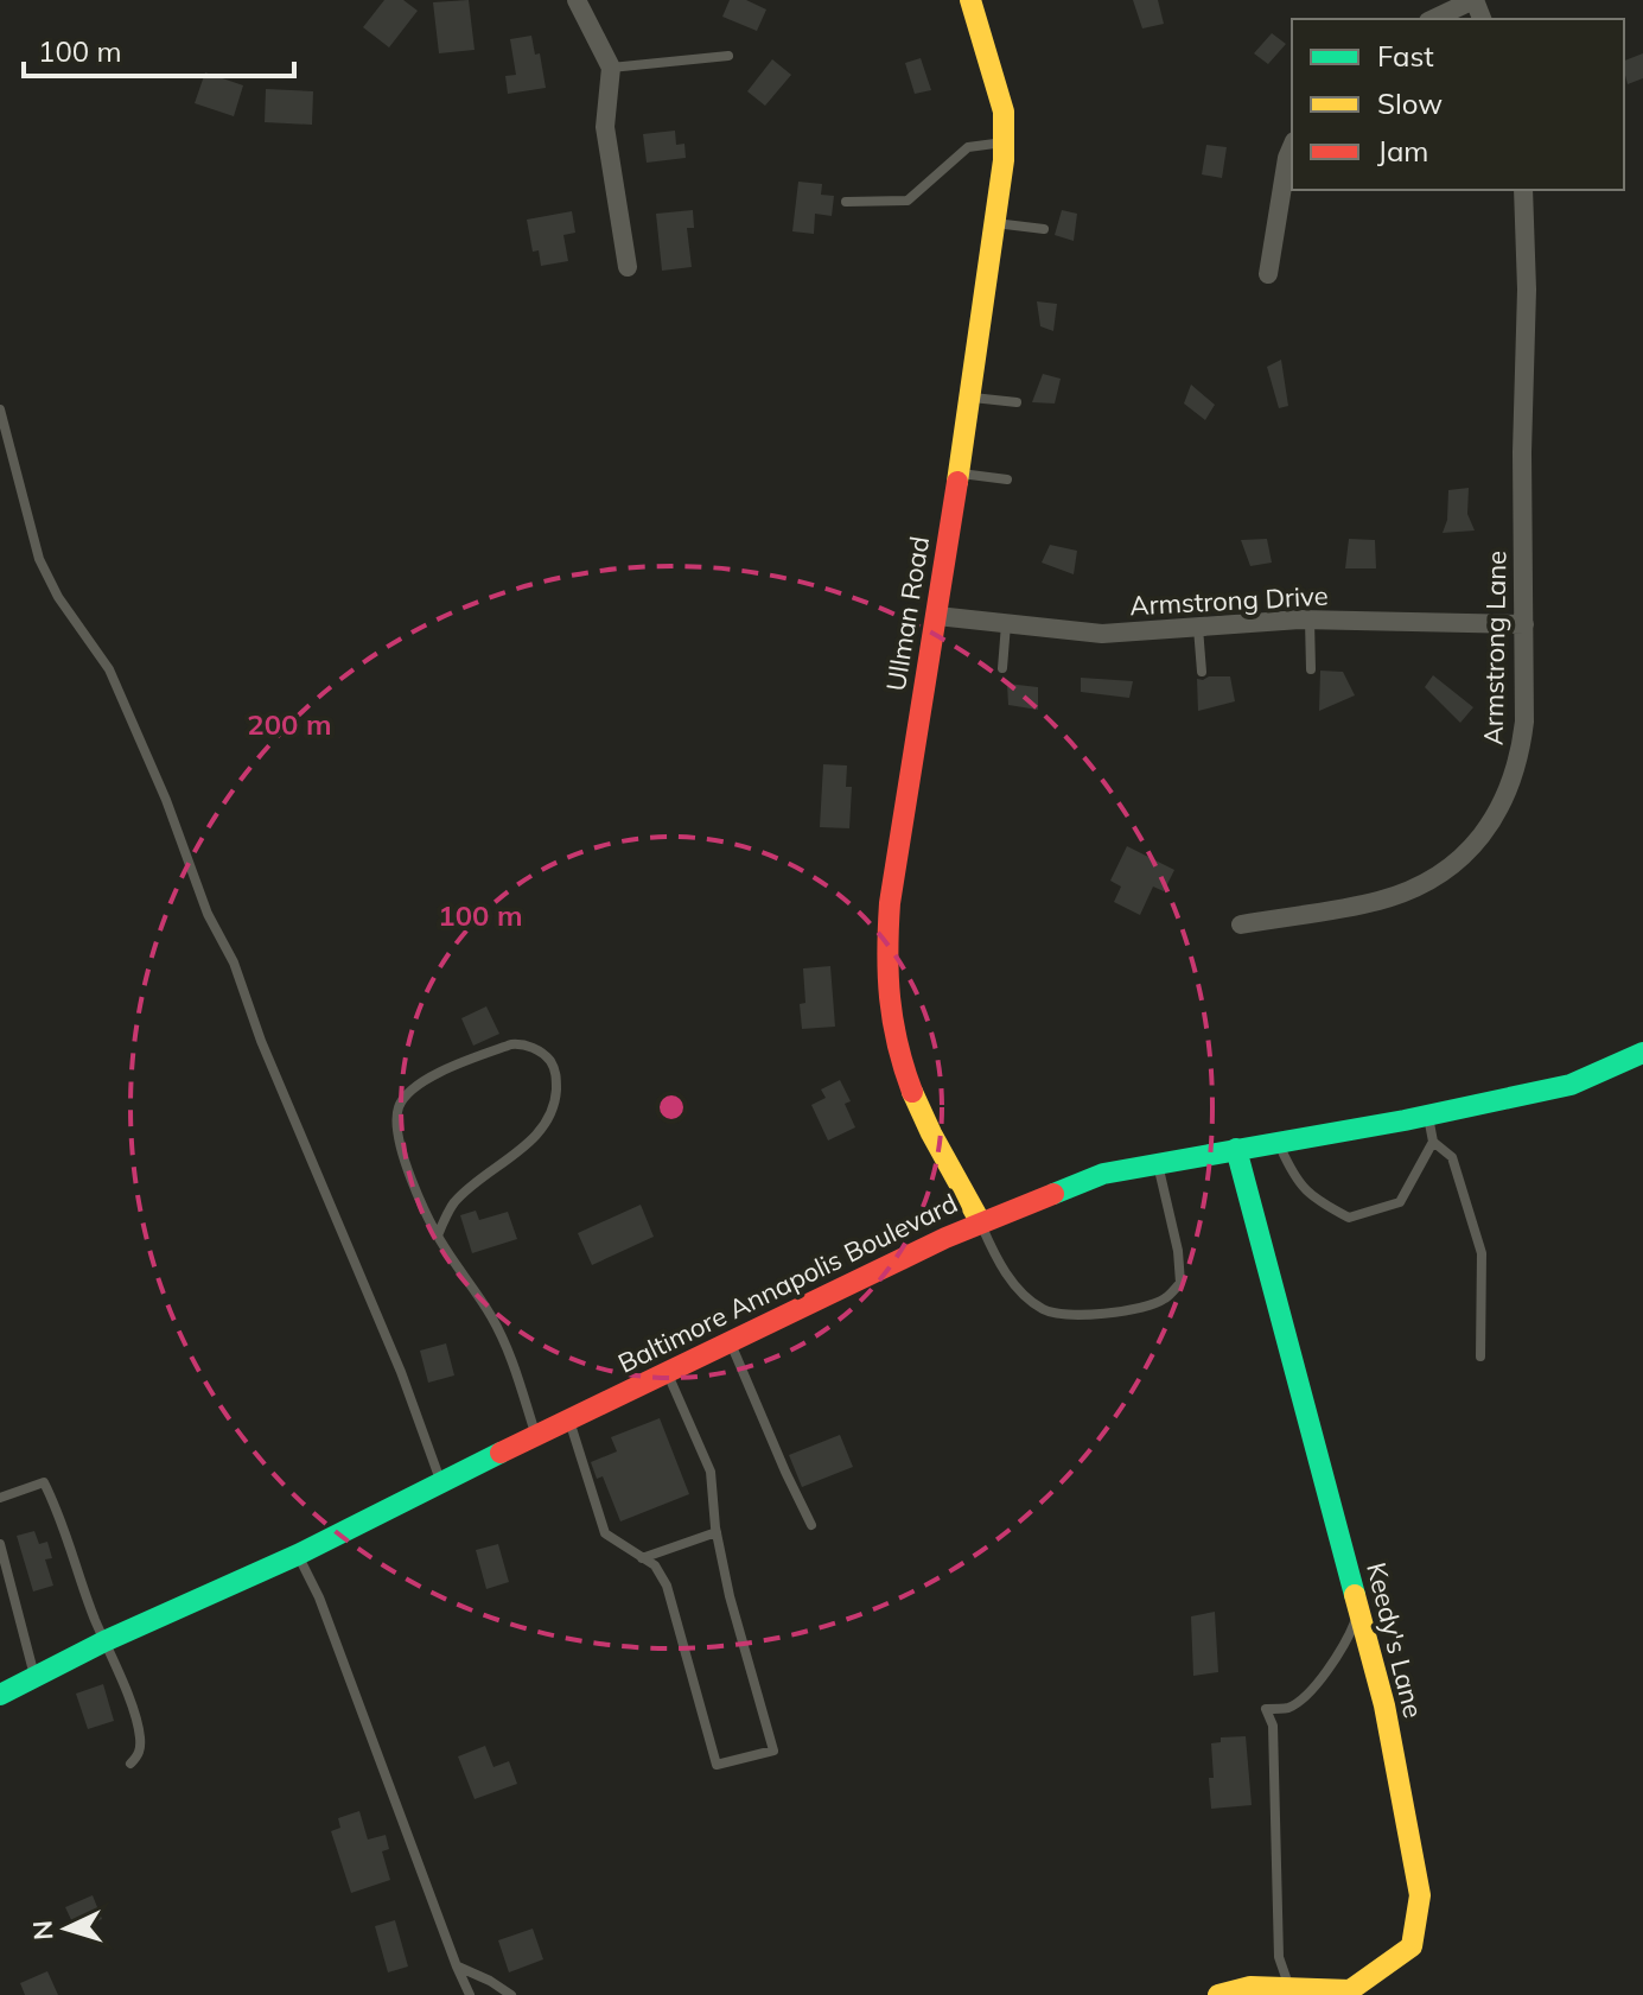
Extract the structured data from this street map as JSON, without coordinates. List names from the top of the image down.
{
  "streets": {
    "street": [
      "Armstrong Drive",
      "Ullman Road",
      "Armstrong Lane",
      "Baltimore Annapolis Boulevard",
      "Keedy's Lane"
    ]
  },
  "crossings": [
    ["Armstrong Drive", "Ullman Road"],
    ["Armstrong Drive", "Armstrong Lane"],
    ["Ullman Road", "Baltimore Annapolis Boulevard"],
    ["Baltimore Annapolis Boulevard", "Keedy's Lane"]
  ],
  "legend": ["Fast", "Slow", "Jam"],
  "scale_bar": "100 m",
  "north": "left",
  "rings": ["200 m", "100 m"]
}
